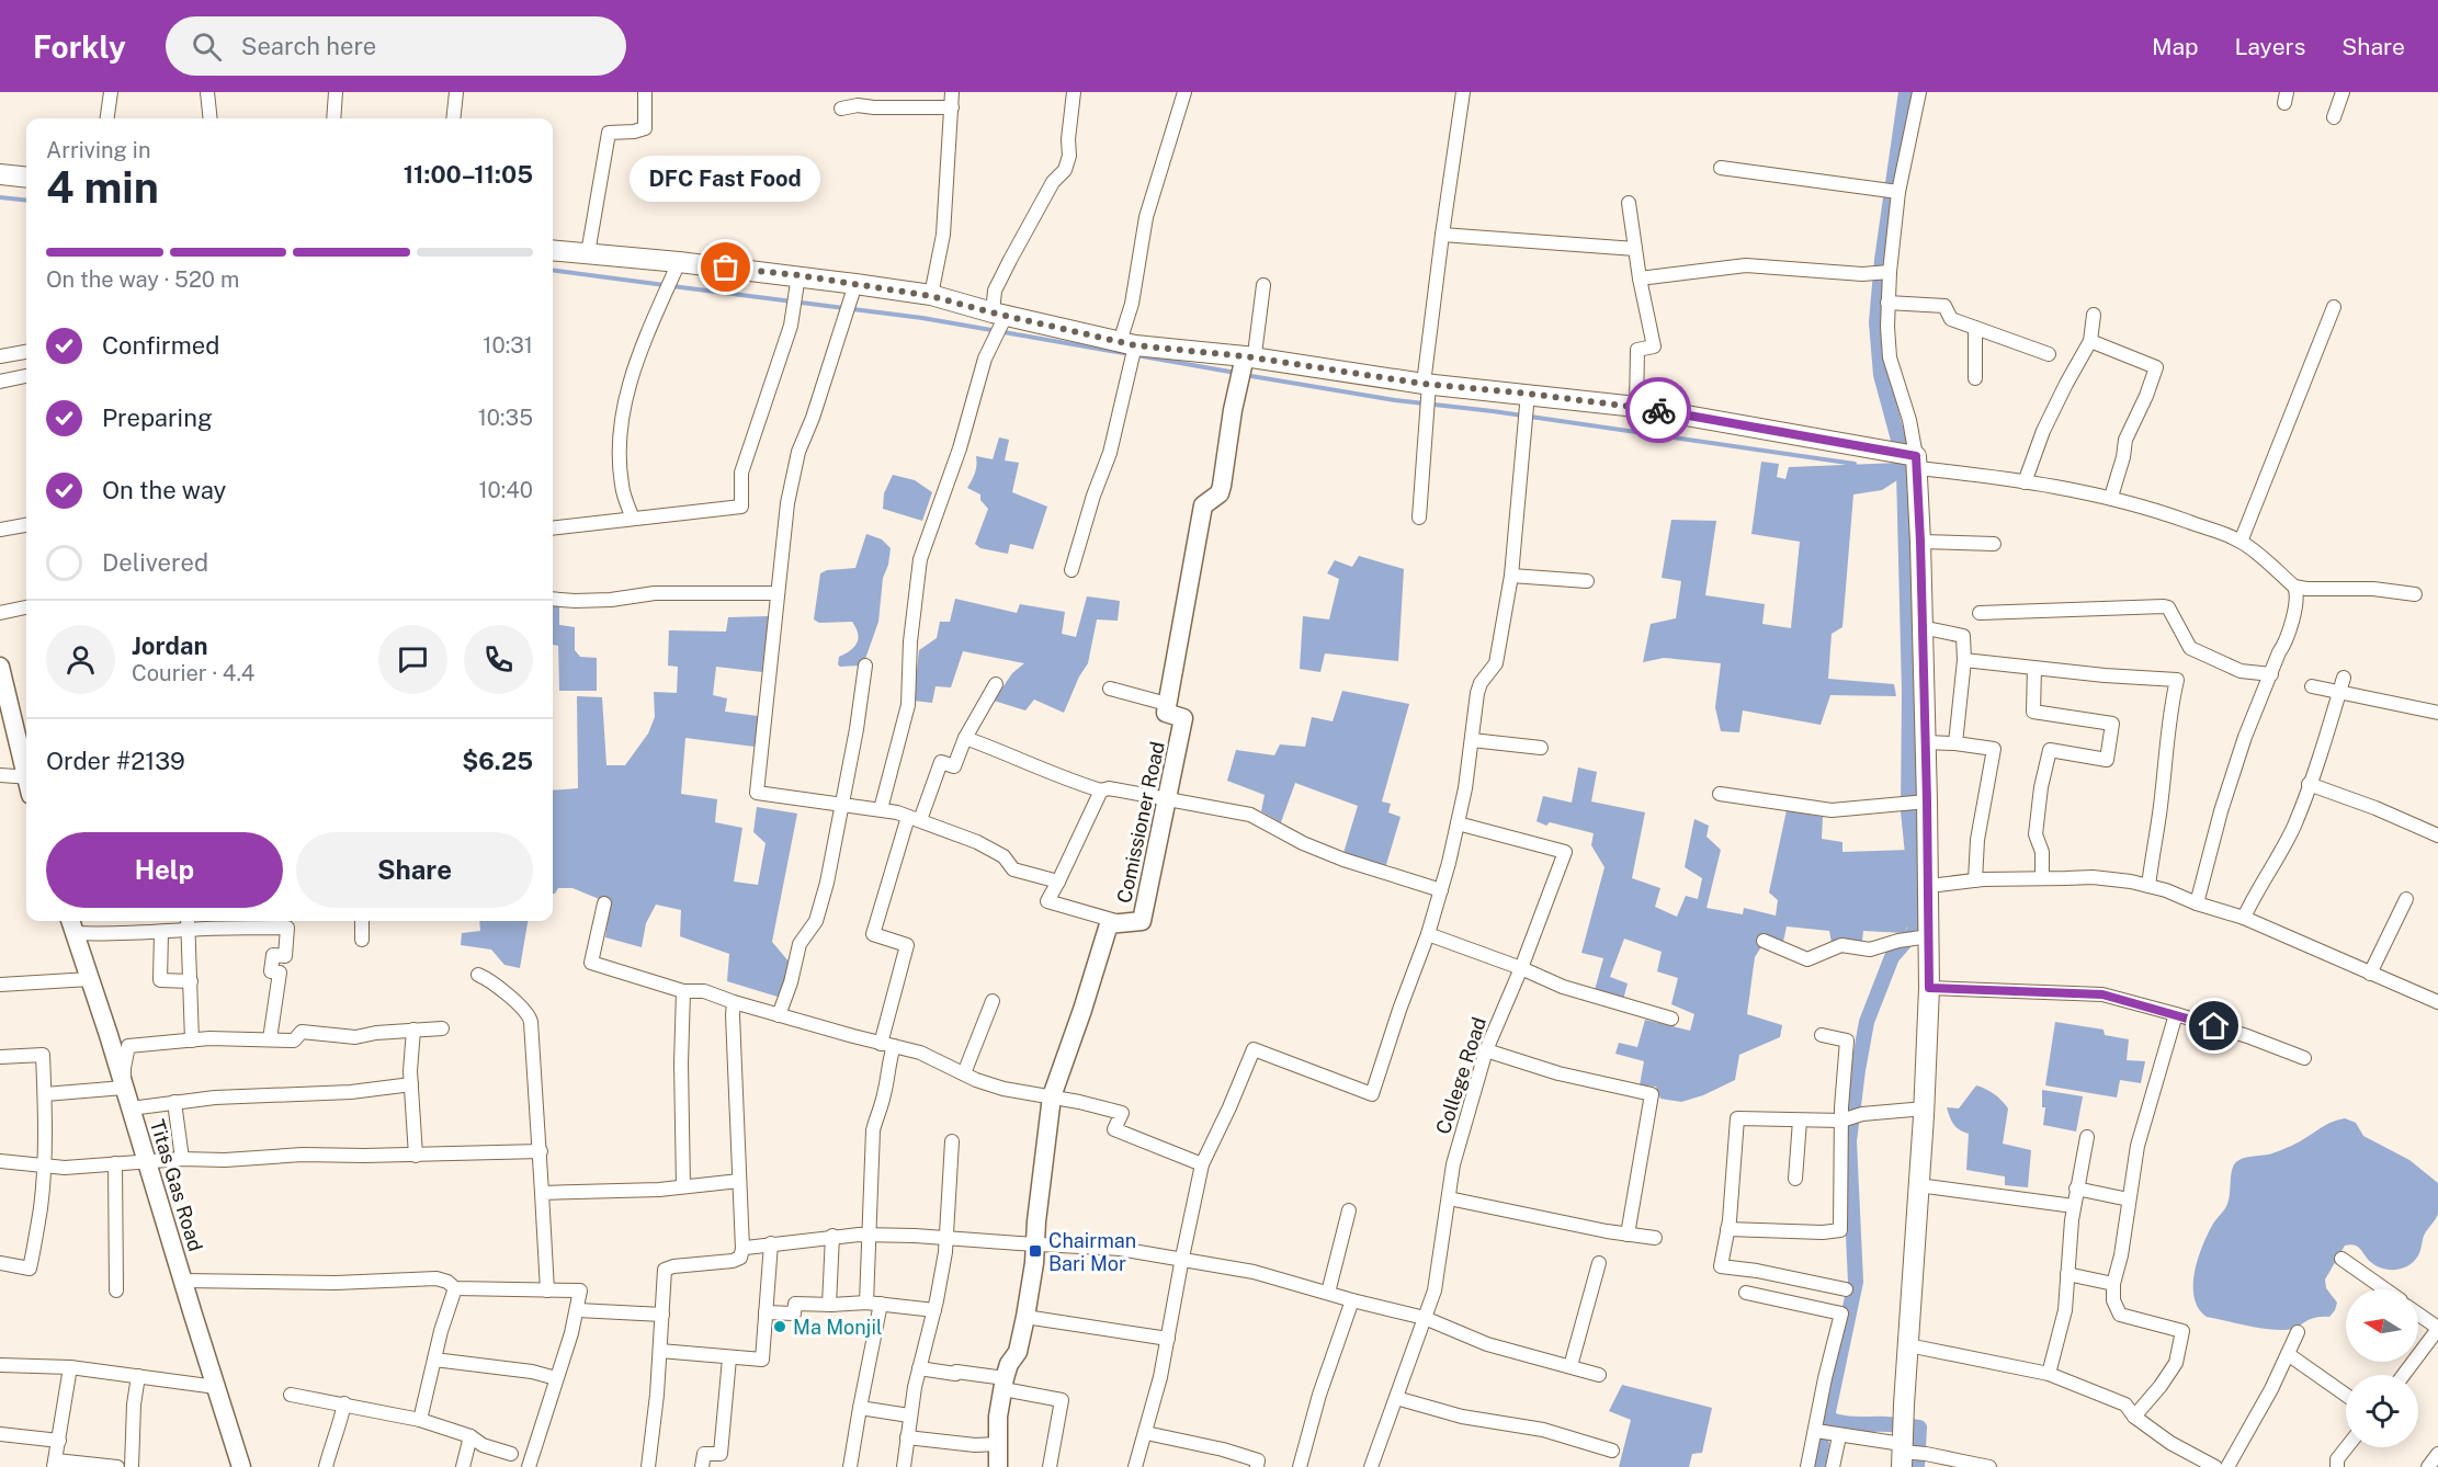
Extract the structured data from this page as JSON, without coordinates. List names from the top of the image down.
{
  "streets": {
    "street": ["Comissioner Road", "College Road", "Titas Gas Road"]
  },
  "places": {
    "other": ["DFC Fast Food", "Ma Monjil"],
    "transit": ["Chairman Bari Mor"]
  },
  "north": "left",
  "page": {
    "header": "Forkly",
    "search": "Search here",
    "nav": ["Map", "Layers", "Share"],
    "heading": ["4 min", "Arriving in", "11:00–11:05"],
    "panel": [
      "Jordan",
      "Courier · 4.4",
      "Order #2139",
      "$6.25"
    ],
    "bubble": "DFC Fast Food",
    "bar": "On the way · 520 m",
    "list": [
      ["Confirmed", "10:31"],
      ["Preparing", "10:35"],
      ["On the way", "10:40"],
      "Delivered"
    ],
    "buttons": ["Help", "Share"]
  }
}
